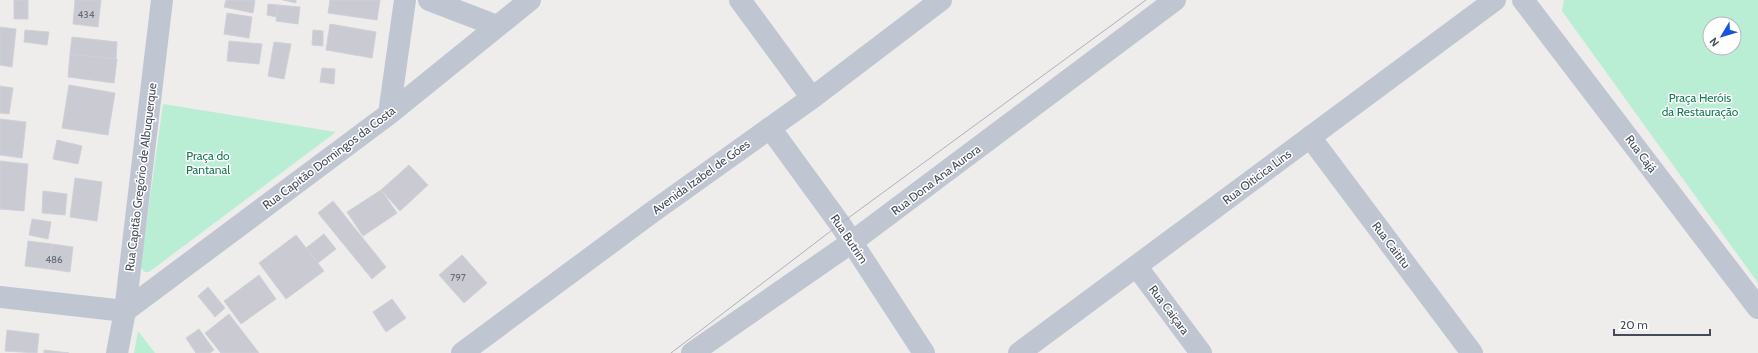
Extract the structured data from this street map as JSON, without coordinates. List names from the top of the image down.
{
  "streets": {
    "street": [
      "Rua Cajá",
      "Rua Capitão Domingos da Costa",
      "Rua Capitão Gregório de Albuquerque",
      "Avenida Izabel de Góes",
      "Rua Oiticica Lins",
      "Rua Dona Ana Aurora",
      "Rua Butrim",
      "Rua Caititu",
      "Rua Caiçara"
    ]
  },
  "crossings": [
    ["Rua Capitão Domingos da Costa", "Rua Capitão Gregório de Albuquerque"],
    ["Avenida Izabel de Góes", "Rua Butrim"],
    ["Rua Oiticica Lins", "Rua Caititu"],
    ["Rua Oiticica Lins", "Rua Caiçara"],
    ["Rua Dona Ana Aurora", "Rua Butrim"]
  ],
  "parks": ["Praça Heróis da Restauração", "Praça do Pantanal"],
  "house_numbers": ["434", "486", "797"],
  "scale_bar": "20 m",
  "north": "bottom left"
}
